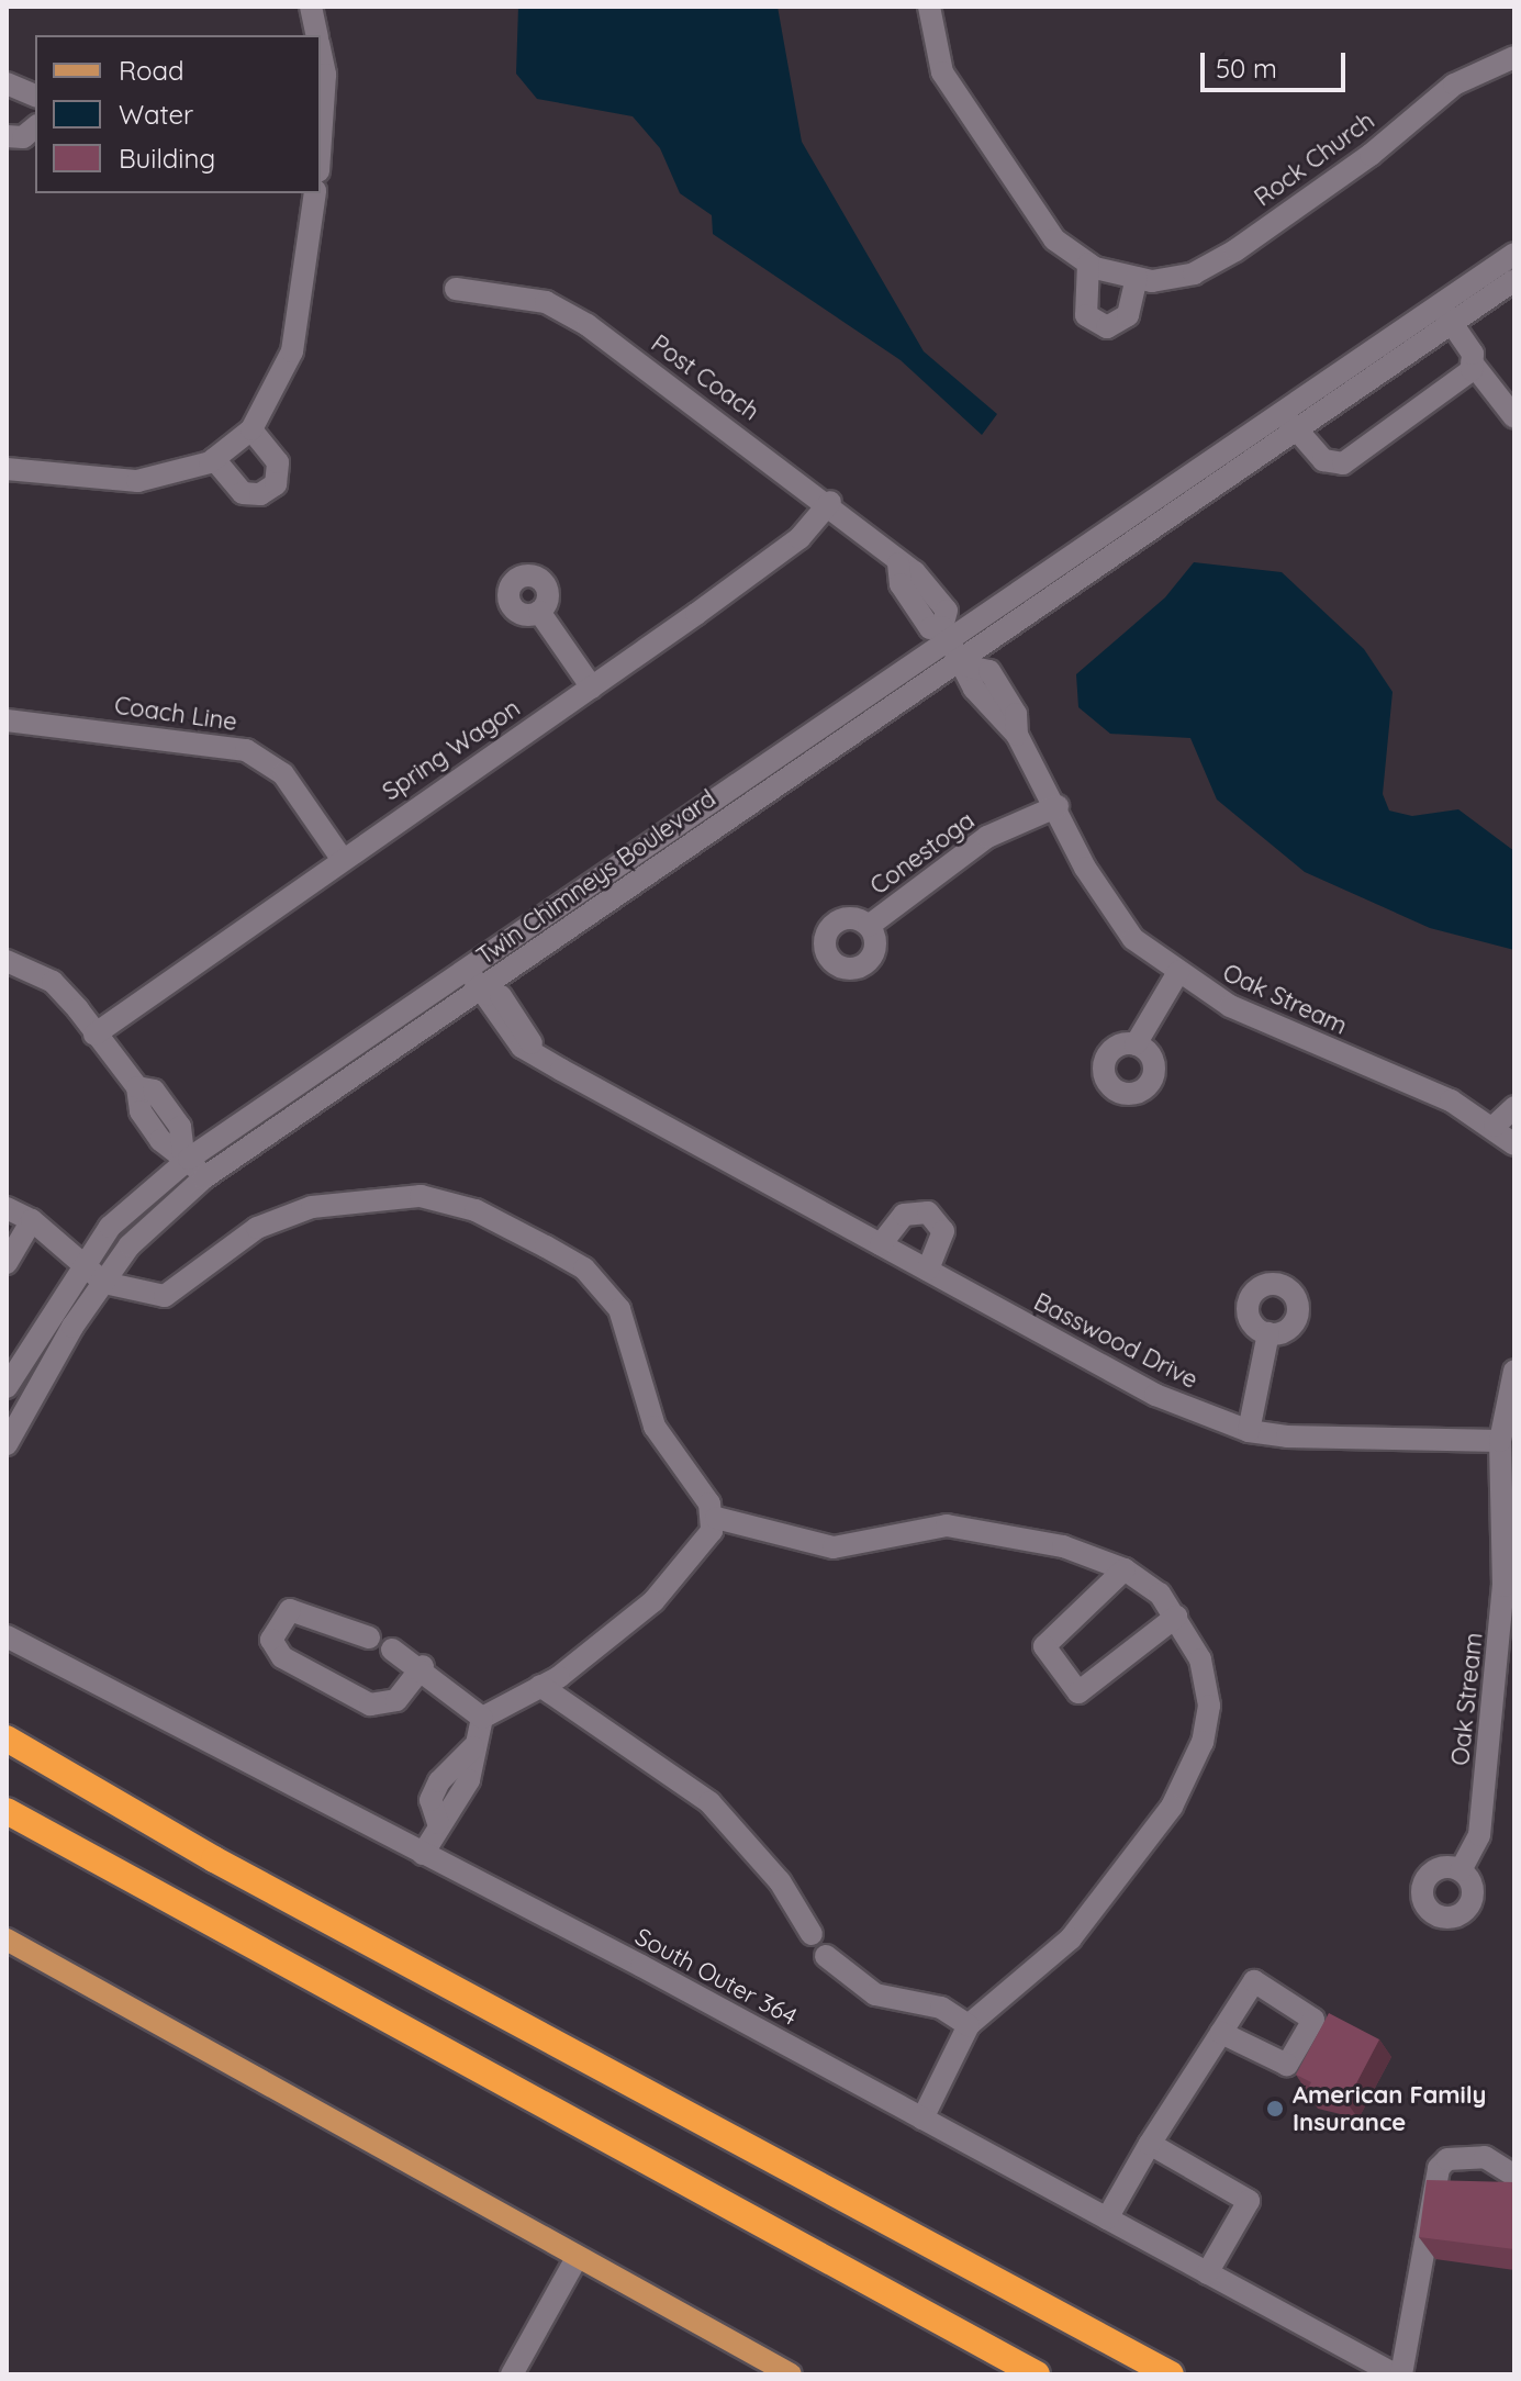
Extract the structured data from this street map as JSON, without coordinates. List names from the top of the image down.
{
  "streets": {
    "street": [
      "Rock Church",
      "Post Coach",
      "Coach Line",
      "Spring Wagon",
      "Conestoga",
      "Twin Chimneys Boulevard",
      "Oak Stream",
      "Basswood Drive",
      "South Outer 364"
    ]
  },
  "crossings": [
    ["Post Coach", "Spring Wagon"],
    ["Post Coach", "Twin Chimneys Boulevard"],
    ["Post Coach", "Oak Stream"],
    ["Coach Line", "Spring Wagon"],
    ["Conestoga", "Oak Stream"],
    ["Twin Chimneys Boulevard", "Oak Stream"],
    ["Twin Chimneys Boulevard", "Basswood Drive"],
    ["Oak Stream", "Basswood Drive"]
  ],
  "places": ["American Family Insurance"],
  "legend": ["Road", "Water", "Building"],
  "scale_bar": "50 m"
}
